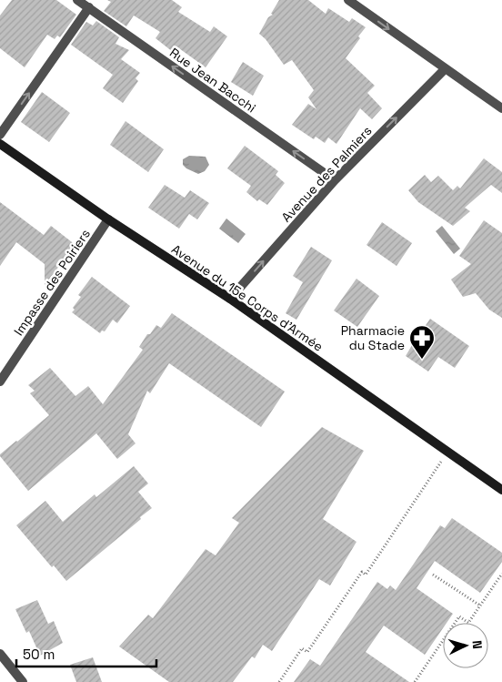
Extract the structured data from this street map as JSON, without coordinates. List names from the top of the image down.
{
  "streets": {
    "main road": ["Avenue du 15e Corps d'Armée"],
    "street": ["Rue Jean Bacchi", "Avenue des Palmiers", "Impasse des Poiriers"]
  },
  "crossings": [
    ["Rue Jean Bacchi", "Avenue des Palmiers"],
    ["Avenue des Palmiers", "Avenue du 15e Corps d'Armée"],
    ["Impasse des Poiriers", "Avenue du 15e Corps d'Armée"]
  ],
  "one_way": ["Rue Jean Bacchi", "Avenue des Palmiers"],
  "places": {
    "pharmacy": ["Pharmacie du Stade"]
  },
  "scale_bar": "50 m",
  "north": "right"
}
